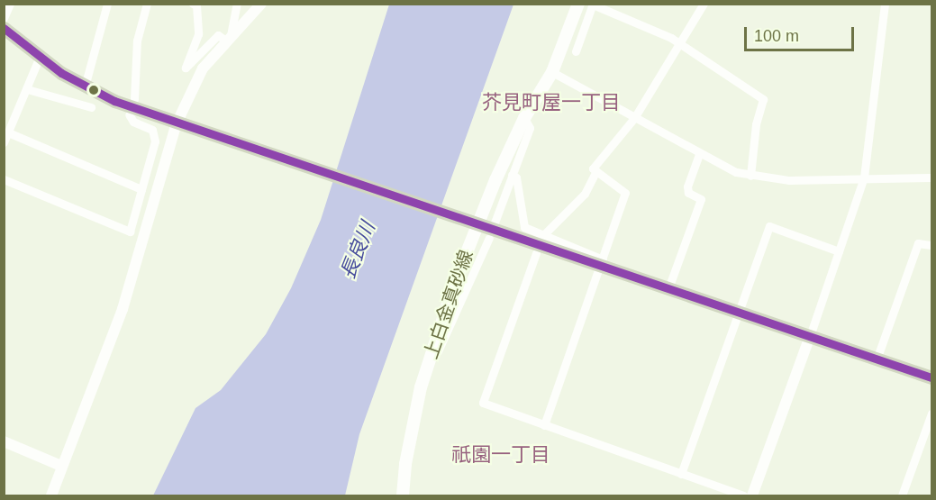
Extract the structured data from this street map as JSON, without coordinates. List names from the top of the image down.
{
  "streets": {
    "main road": ["上白金真砂線"]
  },
  "districts": ["芥見町屋一丁目", "祇園一丁目"],
  "water": ["長良川"],
  "scale_bar": "100 m"
}
